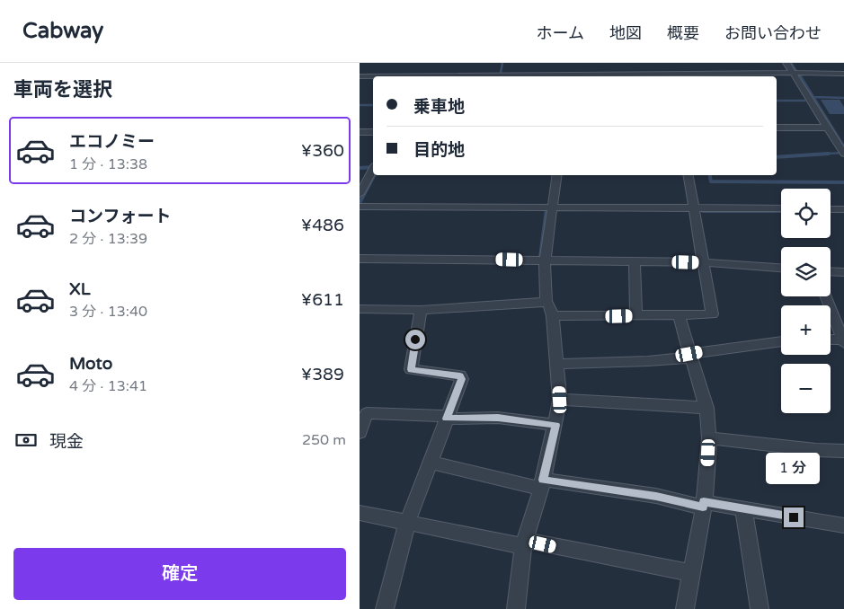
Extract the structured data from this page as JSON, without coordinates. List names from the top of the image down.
{
  "page": {
    "header": "Cabway",
    "nav": [
      "ホーム",
      "地図",
      "概要",
      "お問い合わせ"
    ],
    "heading": "車両を選択",
    "banner": ["乗車地", "目的地"],
    "list": [
      {
        "name": "エコノミー",
        "note": "1 分 · 13:38",
        "value": "¥360"
      },
      {
        "name": "コンフォート",
        "note": "2 分 · 13:39",
        "value": "¥486"
      },
      {
        "name": "XL",
        "note": "3 分 · 13:40",
        "value": "¥611"
      },
      {
        "name": "Moto",
        "note": "4 分 · 13:41",
        "value": "¥389"
      }
    ],
    "map_buttons": ["+", "−"],
    "pay": ["現金", "250 m"],
    "bubble": "1 分",
    "buttons": "確定"
  }
}
